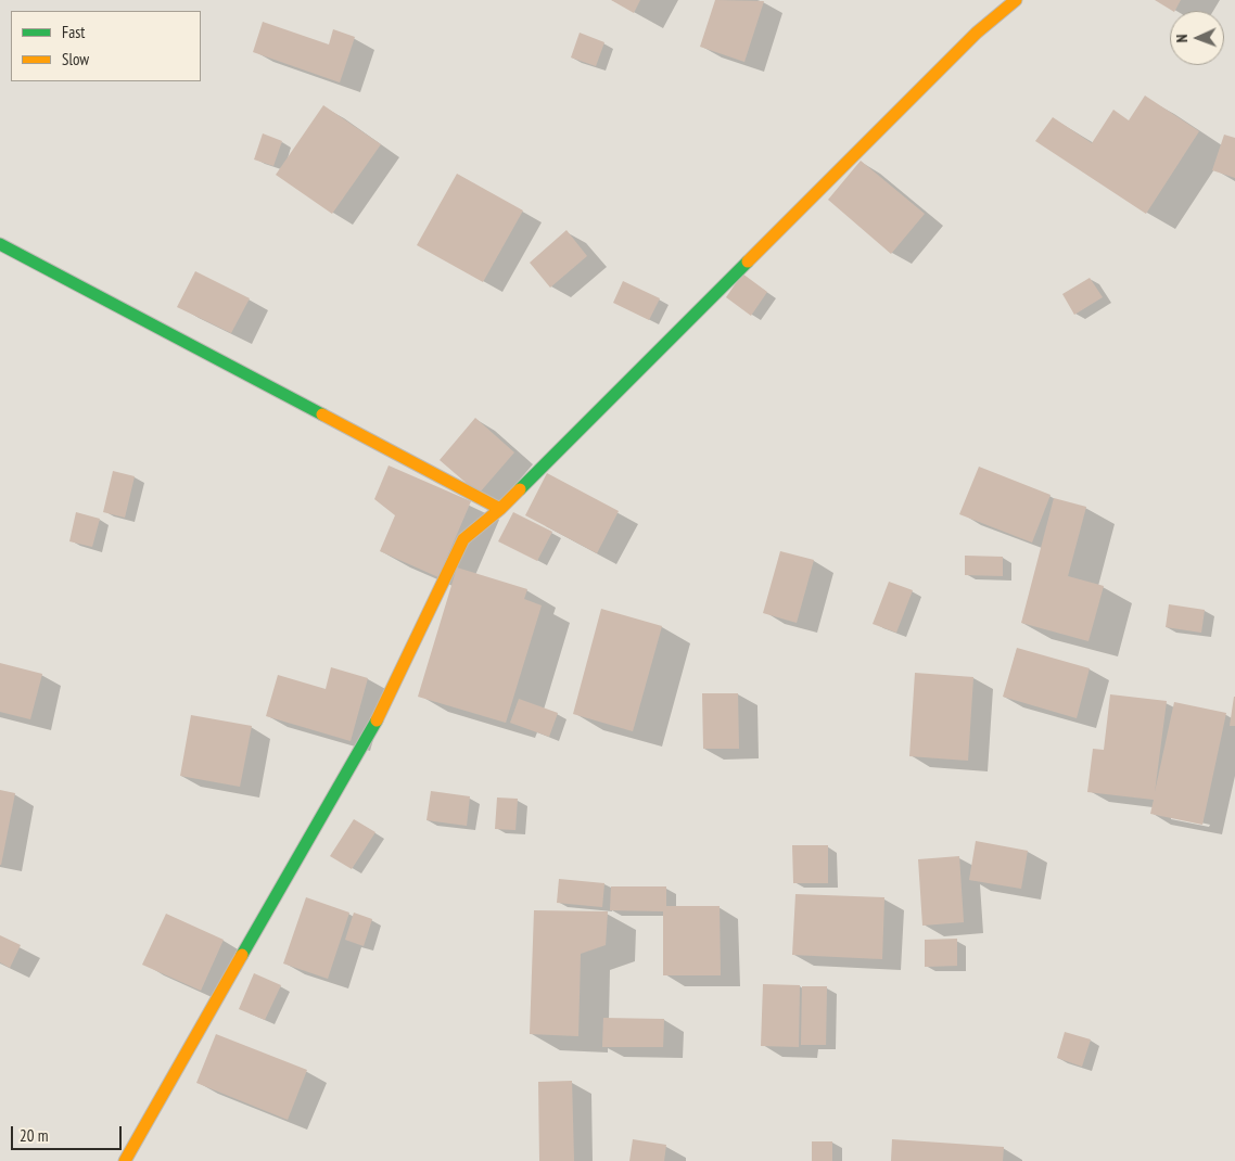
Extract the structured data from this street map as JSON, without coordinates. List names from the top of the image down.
{
  "legend": ["Fast", "Slow"],
  "scale_bar": "20 m",
  "north": "left"
}
